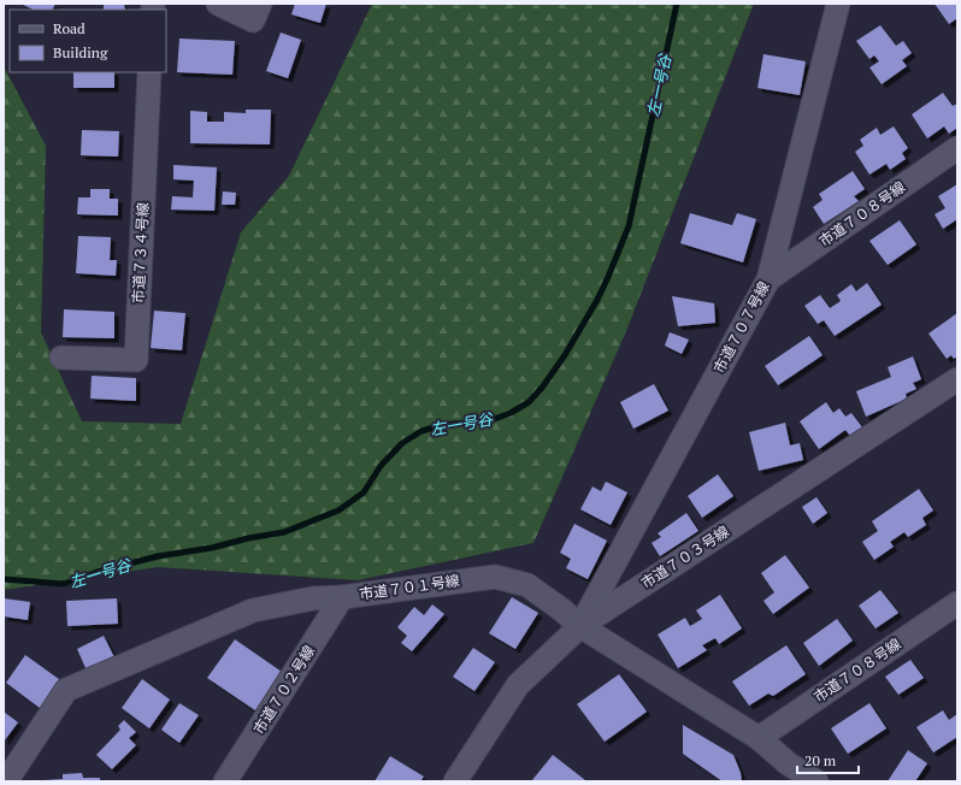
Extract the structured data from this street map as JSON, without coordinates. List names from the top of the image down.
{
  "streets": {
    "street": [
      "市道７０８号線",
      "市道７３４号線",
      "市道７０７号線",
      "市道７０３号線",
      "市道７０１号線",
      "市道７０２号線"
    ]
  },
  "crossings": [
    ["市道７０８号線", "市道７０７号線"],
    ["市道７０８号線", "市道７０１号線"],
    ["市道７０７号線", "市道７０３号線"],
    ["市道７０７号線", "市道７０１号線"],
    ["市道７０３号線", "市道７０１号線"],
    ["市道７０１号線", "市道７０２号線"]
  ],
  "water": ["左一号谷"],
  "legend": ["Road", "Building"],
  "scale_bar": "20 m"
}
